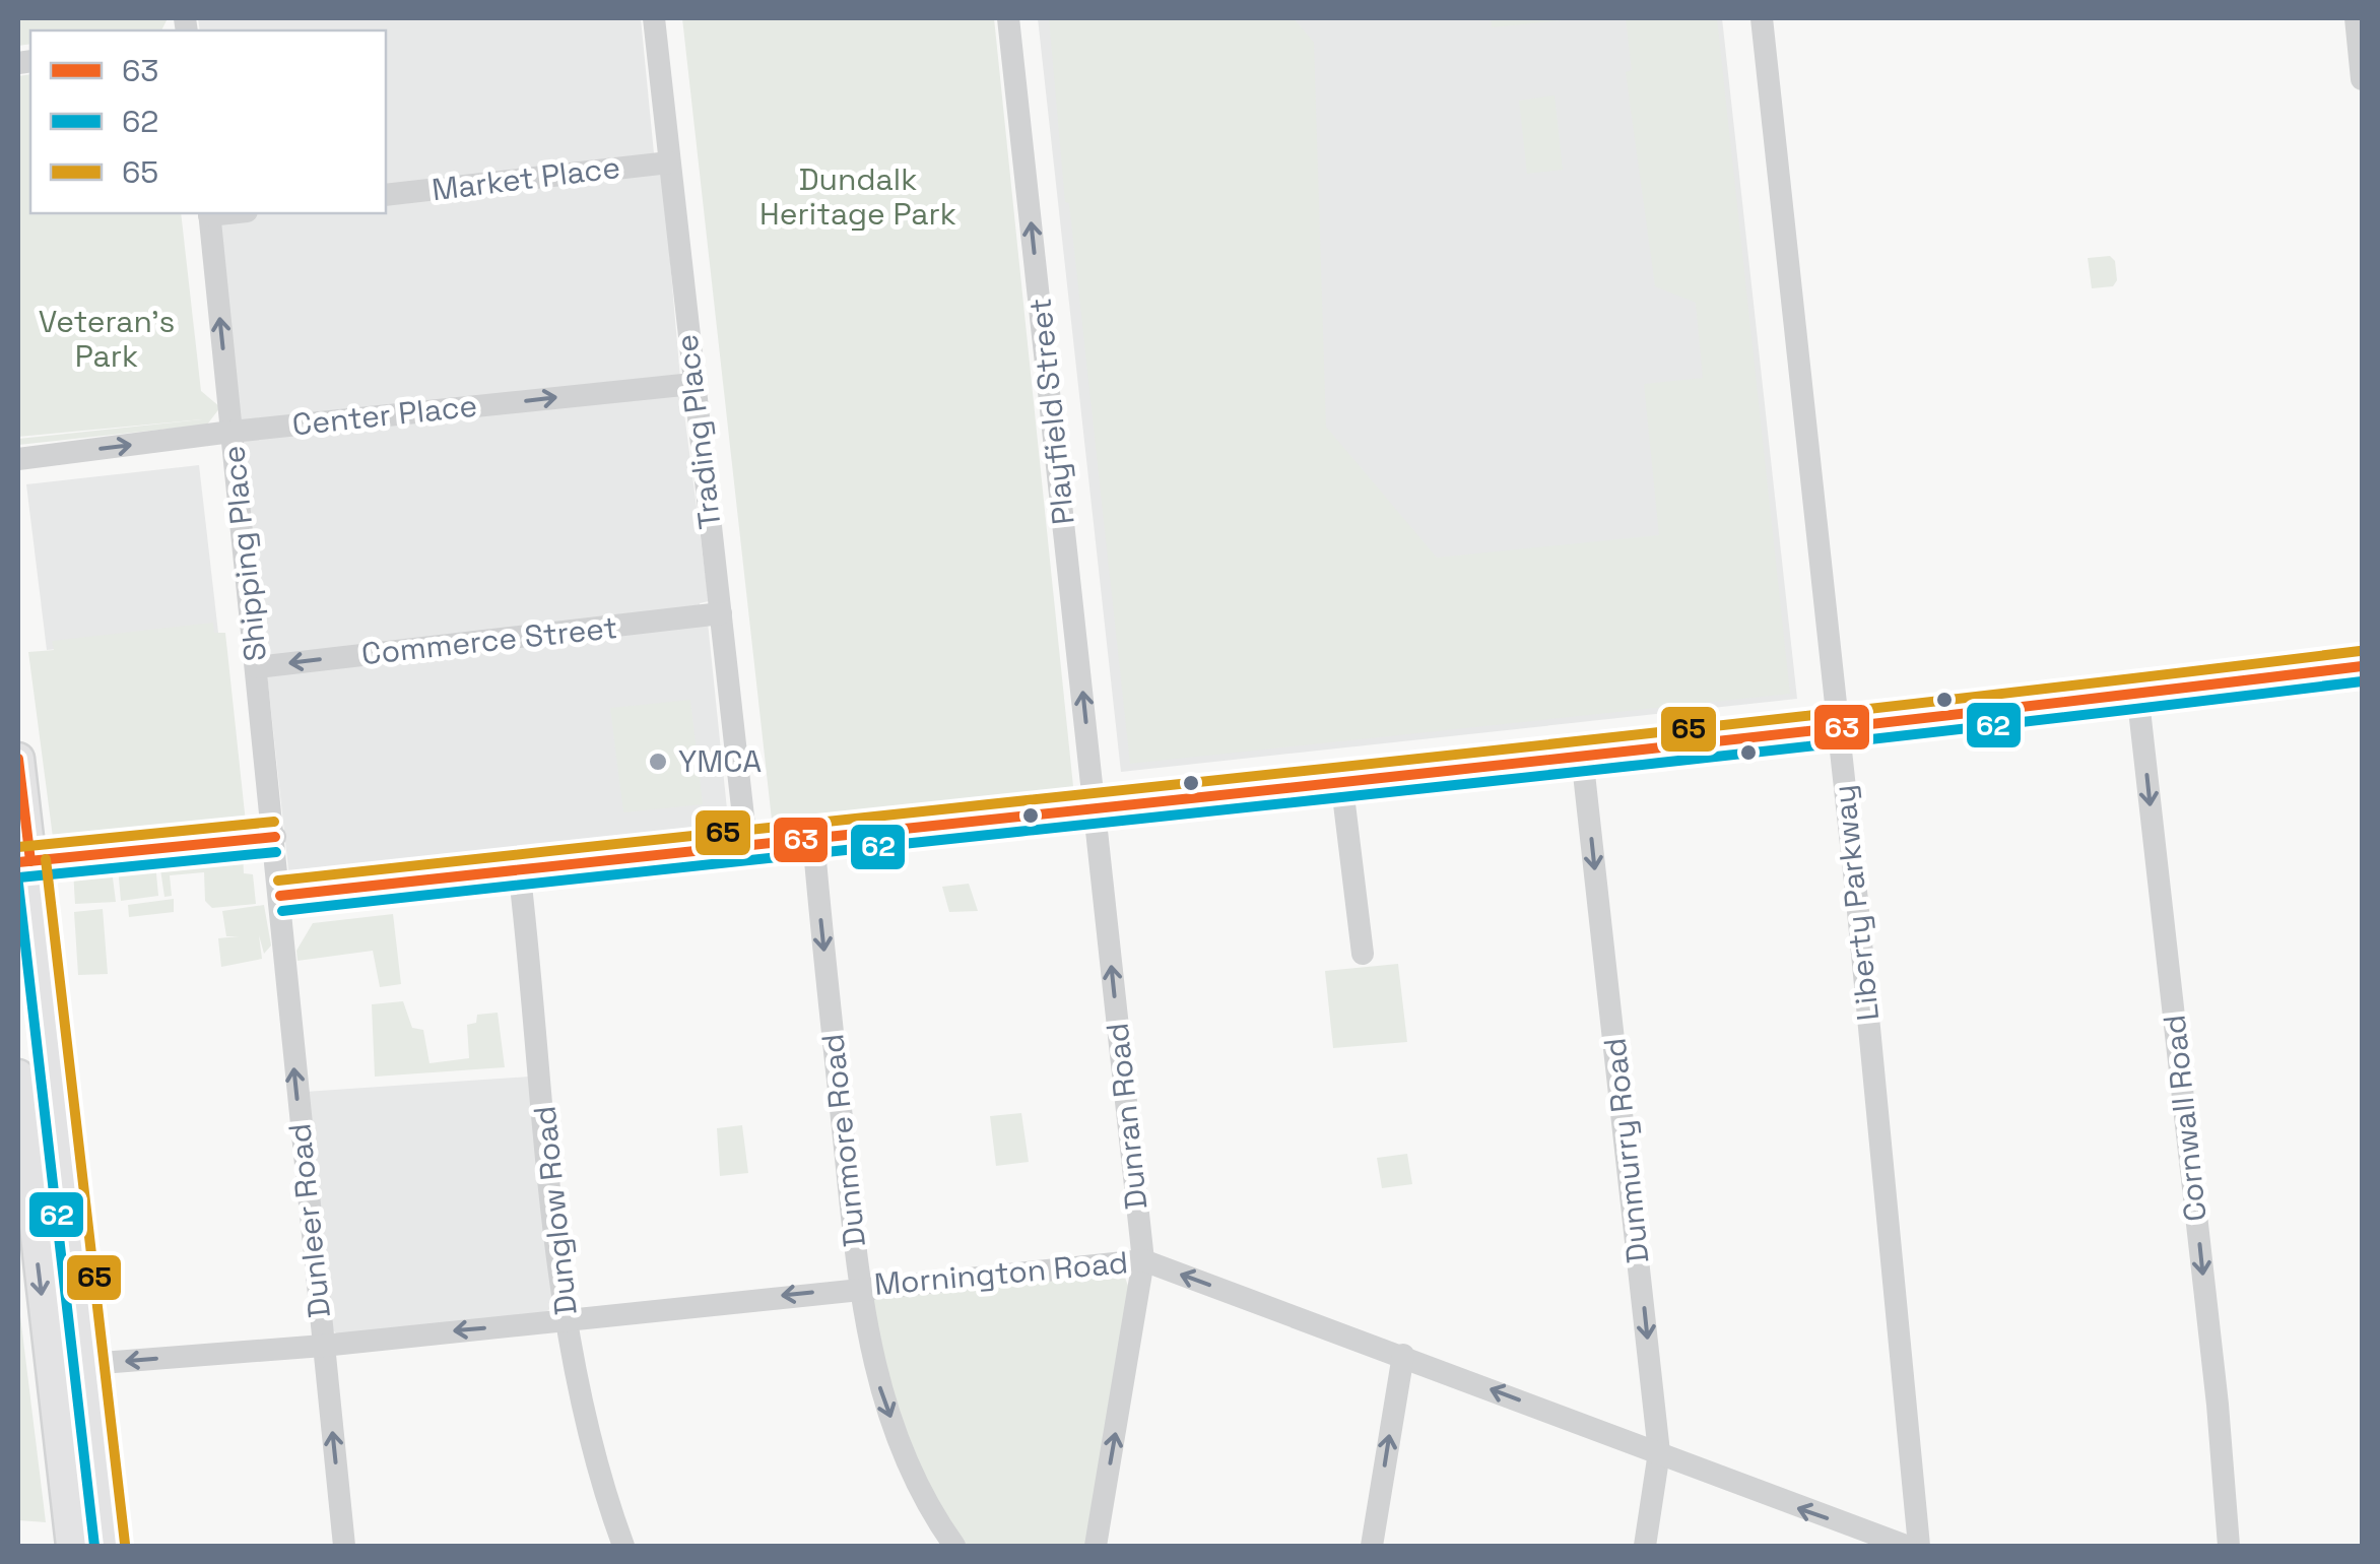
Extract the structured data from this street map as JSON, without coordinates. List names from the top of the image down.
{
  "streets": {
    "street": [
      "Market Place",
      "Playfield Street",
      "Center Place",
      "Trading Place",
      "Shipping Place",
      "Commerce Street",
      "Liberty Parkway",
      "Dunran Road",
      "Cornwall Road",
      "Dunmore Road",
      "Dunmurry Road",
      "Dunglow Road",
      "Dunleer Road",
      "Mornington Road"
    ]
  },
  "crossings": [
    ["Market Place", "Trading Place"],
    ["Playfield Street", "Dunran Road"],
    ["Center Place", "Trading Place"],
    ["Center Place", "Shipping Place"],
    ["Trading Place", "Commerce Street"],
    ["Shipping Place", "Commerce Street"],
    ["Shipping Place", "Dunleer Road"],
    ["Dunran Road", "Mornington Road"],
    ["Dunmore Road", "Mornington Road"],
    ["Dunmurry Road", "Mornington Road"],
    ["Dunglow Road", "Mornington Road"],
    ["Dunleer Road", "Mornington Road"]
  ],
  "one_way": [
    "Playfield Street",
    "Center Place",
    "Commerce Street",
    "Dunran Road",
    "Cornwall Road",
    "Dunmore Road",
    "Dunmurry Road",
    "Dunleer Road",
    "Mornington Road"
  ],
  "parks": ["Dundalk Heritage Park", "Veteran's Park"],
  "places": ["YMCA"],
  "lines": ["transit line 65", "transit line 63", "transit line 62"],
  "legend": ["63", "62", "65"]
}
